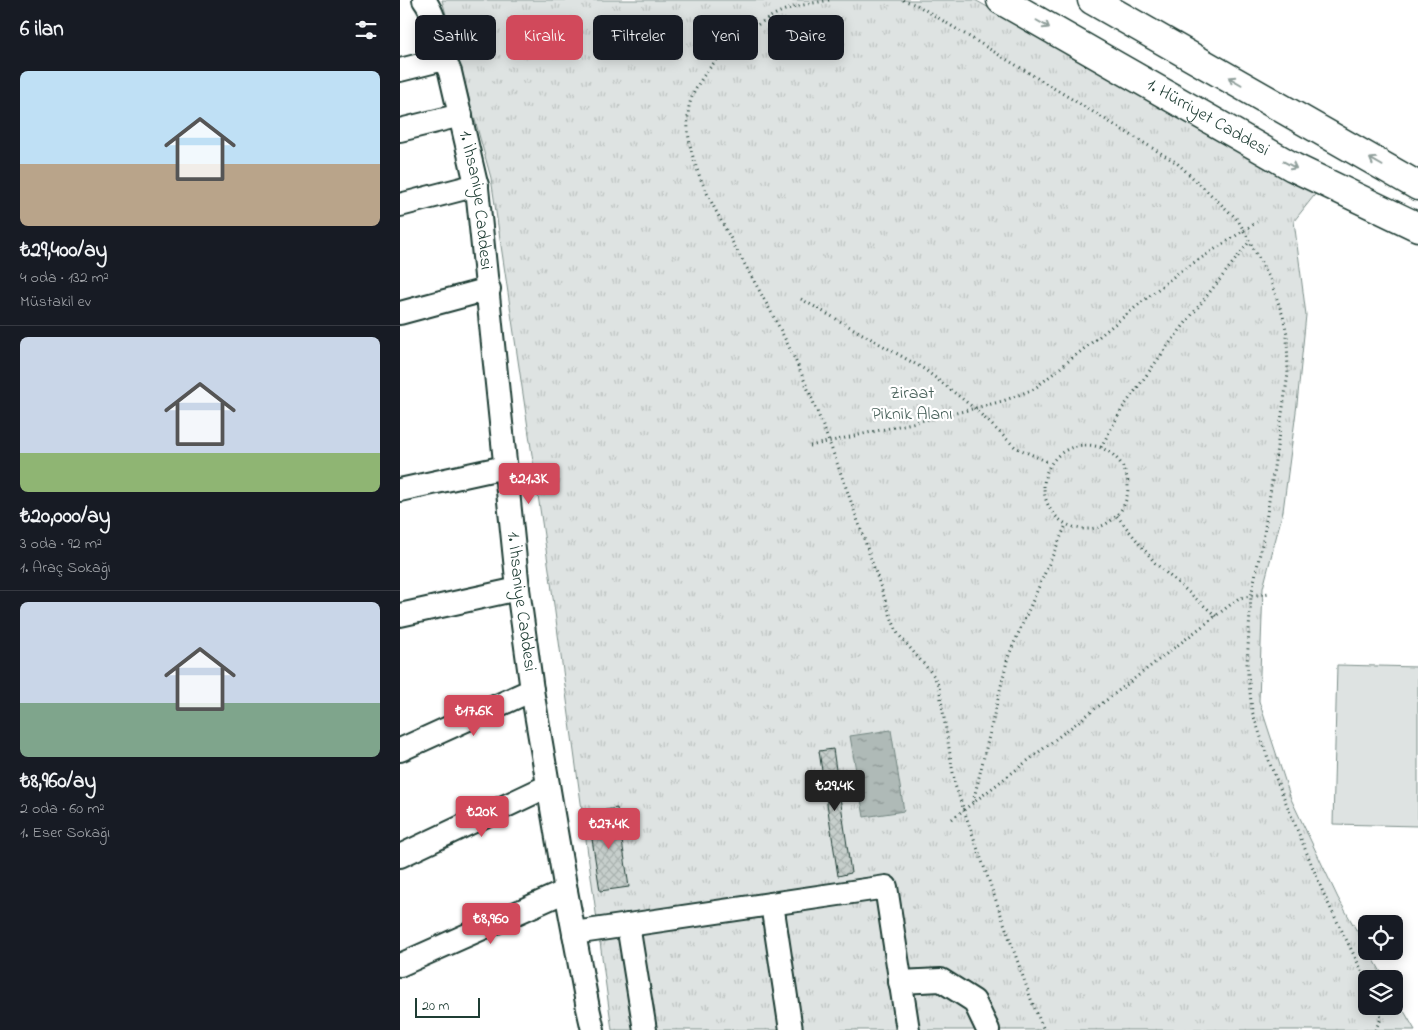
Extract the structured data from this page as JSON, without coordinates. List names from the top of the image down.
{
  "streets": {
    "main road": ["1. Hürriyet Caddesi"],
    "street": ["1. İhsaniye Caddesi"]
  },
  "parks": ["Ziraat Piknik Alanı"],
  "scale_bar": "20 m",
  "page": {
    "heading": "6 ilan",
    "chip": [
      "Satılık",
      "Kiralık",
      "Filtreler",
      "Yeni",
      "Daire"
    ],
    "list": [
      {
        "name": "₺29,400/ay",
        "note": "4 oda · 132 m² · Müstakil ev"
      },
      {
        "name": "₺20,000/ay",
        "note": "3 oda · 92 m² · 1. Araç Sokağı"
      },
      {
        "name": "₺8,960/ay",
        "note": "2 oda · 60 m² · 1. Eser Sokağı"
      }
    ],
    "price": [
      "₺21.3K",
      "₺17.6K",
      "₺29.4K",
      "₺20K",
      "₺27.4K",
      "₺8,960"
    ],
    "scale": "20 m"
  }
}
